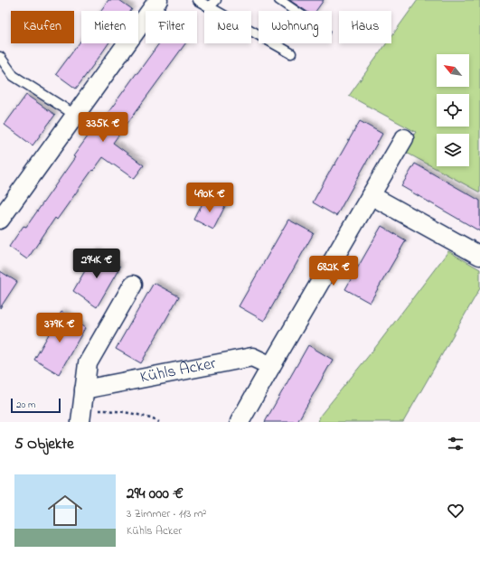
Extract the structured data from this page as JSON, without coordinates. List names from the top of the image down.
{
  "streets": {
    "street": ["Kühls Acker"]
  },
  "scale_bar": "20 m",
  "north": "top left",
  "page": {
    "chip": [
      "Kaufen",
      "Mieten",
      "Filter",
      "Neu",
      "Wohnung",
      "Haus"
    ],
    "price": [
      "335K €",
      "490K €",
      "294K €",
      "682K €",
      "379K €"
    ],
    "scale": "20 m",
    "heading": "5 Objekte",
    "list": [
      {
        "name": "294 000 €",
        "note": "3 Zimmer · 113 m² · Kühls Acker"
      }
    ]
  }
}
